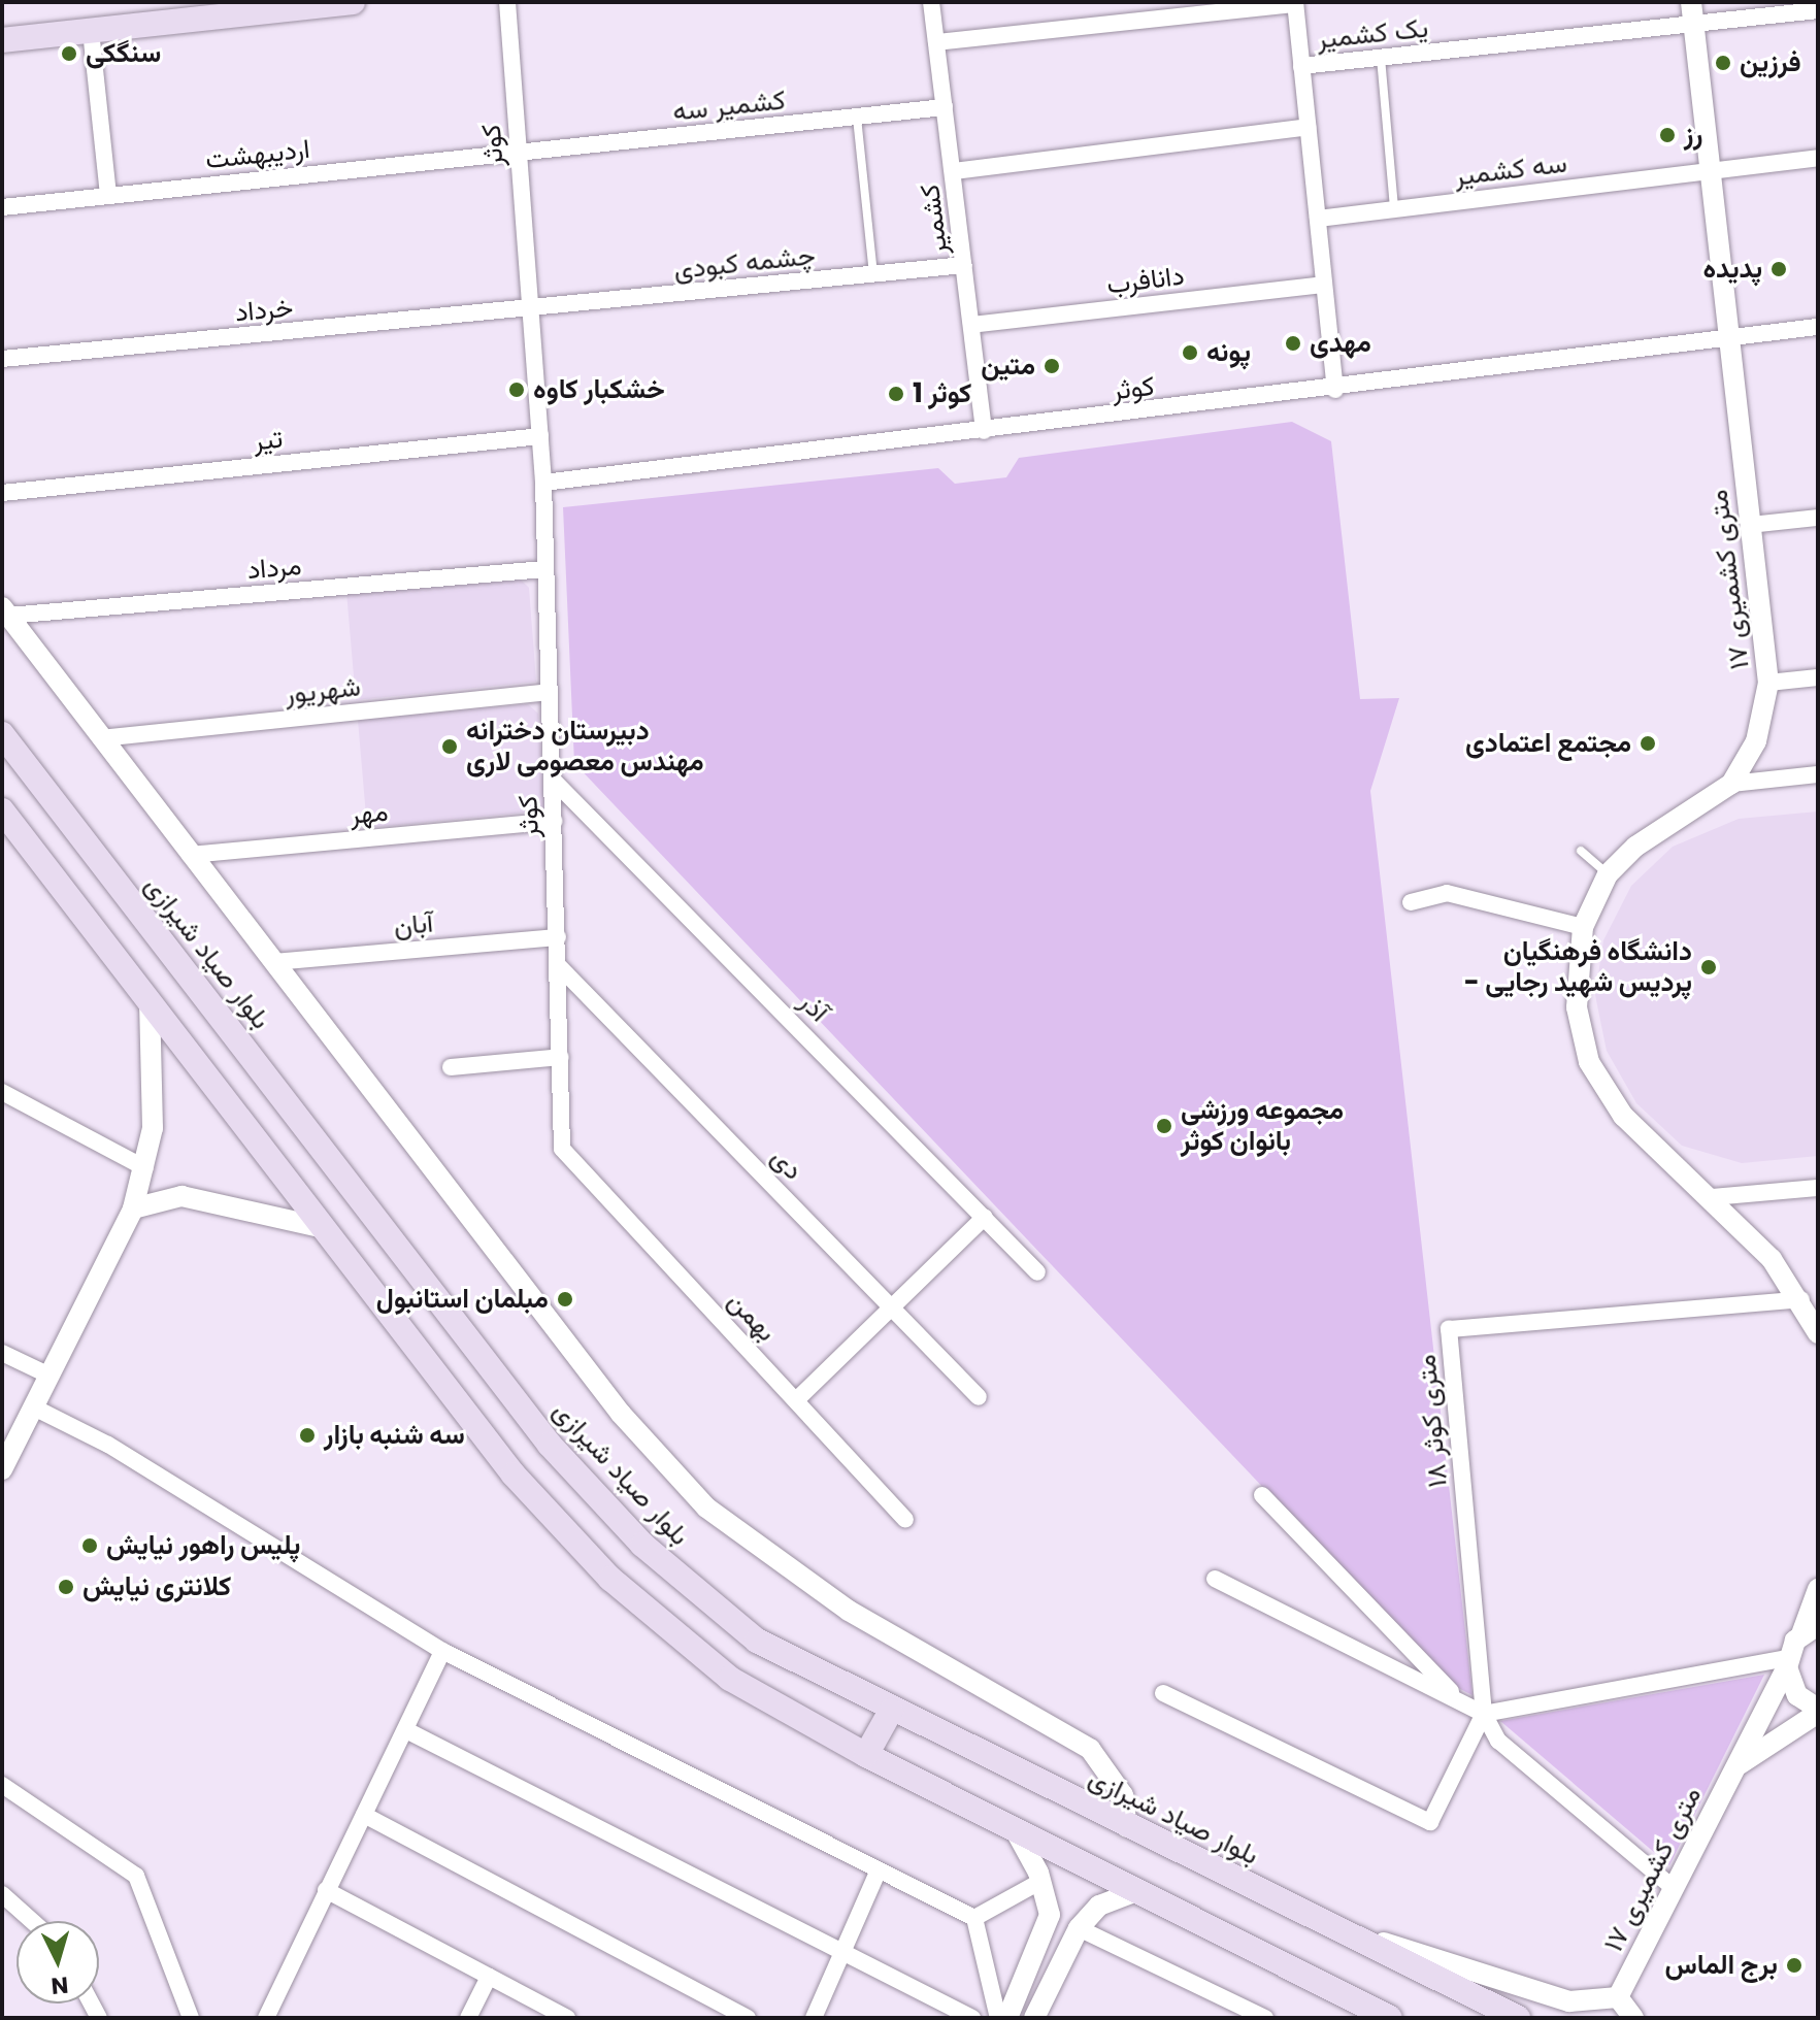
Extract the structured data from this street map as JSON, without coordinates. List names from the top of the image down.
{
  "streets": {
    "main road": ["بلوار صیاد شیرازی"],
    "street": [
      "یک کشمیر",
      "کشمیر سه",
      "کوثر",
      "اردیبهشت",
      "سه کشمیر",
      "کشمیر",
      "چشمه کبودی",
      "دانافرب",
      "خرداد",
      "تیر",
      "مرداد",
      "۱۷ متری کشمیری",
      "شهریور",
      "مهر",
      "آبان",
      "آذر",
      "دی",
      "بهمن",
      "۱۸ متری کوثر"
    ]
  },
  "crossings": [
    ["یک کشمیر", "۱۷ متری کشمیری"],
    ["کشمیر سه", "کوثر"],
    ["کشمیر سه", "اردیبهشت"],
    ["کشمیر سه", "کشمیر"],
    ["کوثر", "اردیبهشت"],
    ["کوثر", "کشمیر"],
    ["کوثر", "چشمه کبودی"],
    ["کوثر", "خرداد"],
    ["کوثر", "تیر"],
    ["کوثر", "مرداد"],
    ["کوثر", "۱۷ متری کشمیری"],
    ["کوثر", "شهریور"],
    ["کوثر", "مهر"],
    ["کوثر", "آبان"],
    ["کوثر", "آذر"],
    ["کوثر", "دی"],
    ["کوثر", "بهمن"],
    ["سه کشمیر", "۱۷ متری کشمیری"],
    ["کشمیر", "چشمه کبودی"],
    ["کشمیر", "دانافرب"],
    ["چشمه کبودی", "خرداد"],
    ["۱۷ متری کشمیری", "۱۸ متری کوثر"]
  ],
  "places": [
    "سنگکی",
    "فرزین",
    "رز",
    "پدیده",
    "مهدی",
    "پونه",
    "متین",
    "خشکبار کاوه",
    "کوثر 1",
    "مجتمع اعتمادی",
    "دبیرستان دخترانه مهندس معصومی لاری",
    "دانشگاه فرهنگیان - پردیس شهید رجایی",
    "مجموعه ورزشی بانوان کوثر",
    "مبلمان استانبول",
    "سه شنبه بازار",
    "پلیس راهور نیایش",
    "کلانتری نیایش",
    "برج الماس"
  ],
  "north": "bottom"
}
